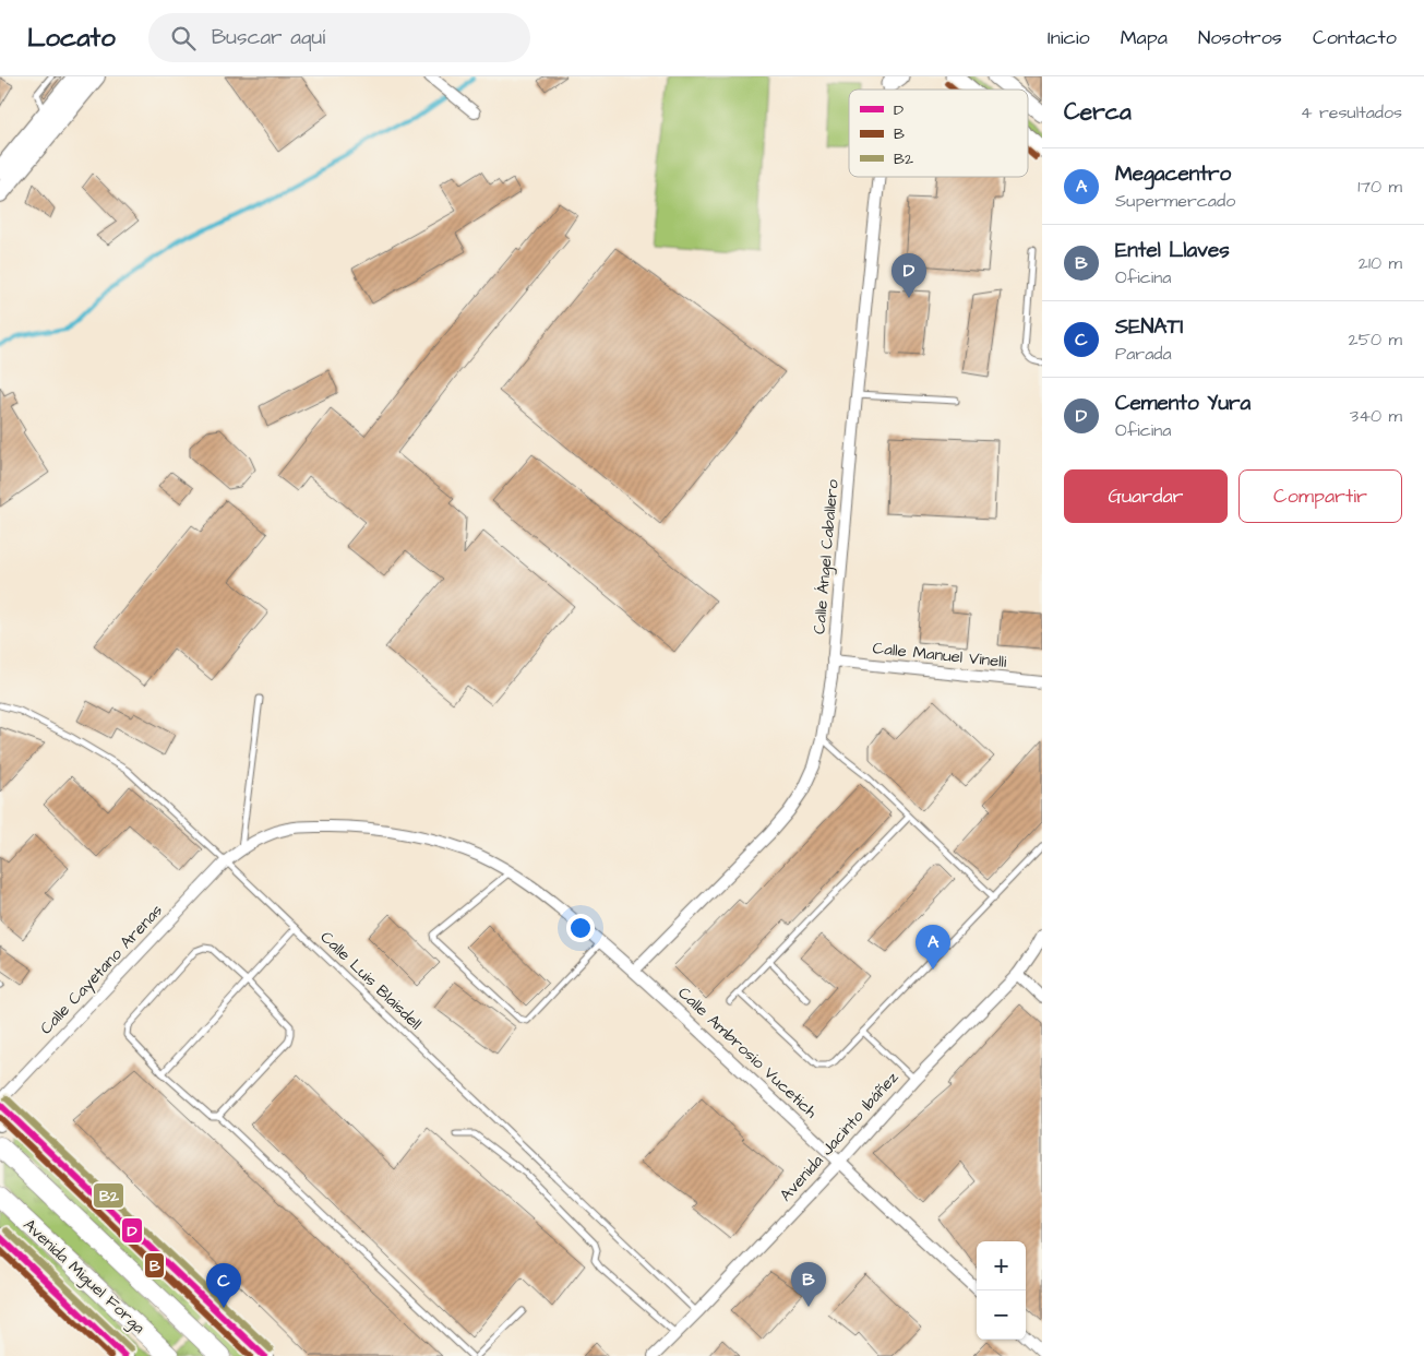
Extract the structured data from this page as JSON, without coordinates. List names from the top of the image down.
{
  "streets": {
    "highway": ["Avenida Miguel Forga"],
    "street": [
      "Calle Ángel Caballero",
      "Calle Manuel Vinelli",
      "Calle Cayetano Arenas",
      "Calle Ambrosio Vucetich",
      "Avenida Jacinto Ibáñez"
    ],
    "lane": ["Calle Luis Blaisdell"]
  },
  "crossings": [
    ["Calle Ángel Caballero", "Calle Manuel Vinelli"],
    ["Calle Ángel Caballero", "Calle Ambrosio Vucetich"],
    ["Calle Cayetano Arenas", "Calle Luis Blaisdell"],
    ["Calle Cayetano Arenas", "Calle Ambrosio Vucetich"],
    ["Calle Luis Blaisdell", "Avenida Jacinto Ibáñez"],
    ["Calle Ambrosio Vucetich", "Avenida Jacinto Ibáñez"]
  ],
  "lines": ["transit line B", "transit line B2", "transit line D"],
  "legend": ["D", "B", "B2"],
  "page": {
    "header": "Locato",
    "search": "Buscar aquí",
    "nav": [
      "Inicio",
      "Mapa",
      "Nosotros",
      "Contacto"
    ],
    "heading": ["Cerca", "4 resultados"],
    "list": [
      {
        "mark": "A",
        "name": "Megacentro",
        "note": "Supermercado",
        "value": "170 m"
      },
      {
        "mark": "B",
        "name": "Entel Llaves",
        "note": "Oficina",
        "value": "210 m"
      },
      {
        "mark": "C",
        "name": "SENATI",
        "note": "Parada",
        "value": "250 m"
      },
      {
        "mark": "D",
        "name": "Cemento Yura",
        "note": "Oficina",
        "value": "340 m"
      }
    ],
    "pins": [
      "D",
      "A",
      "B",
      "C"
    ],
    "buttons": ["Guardar", "Compartir"],
    "map_buttons": ["+", "−"]
  }
}
